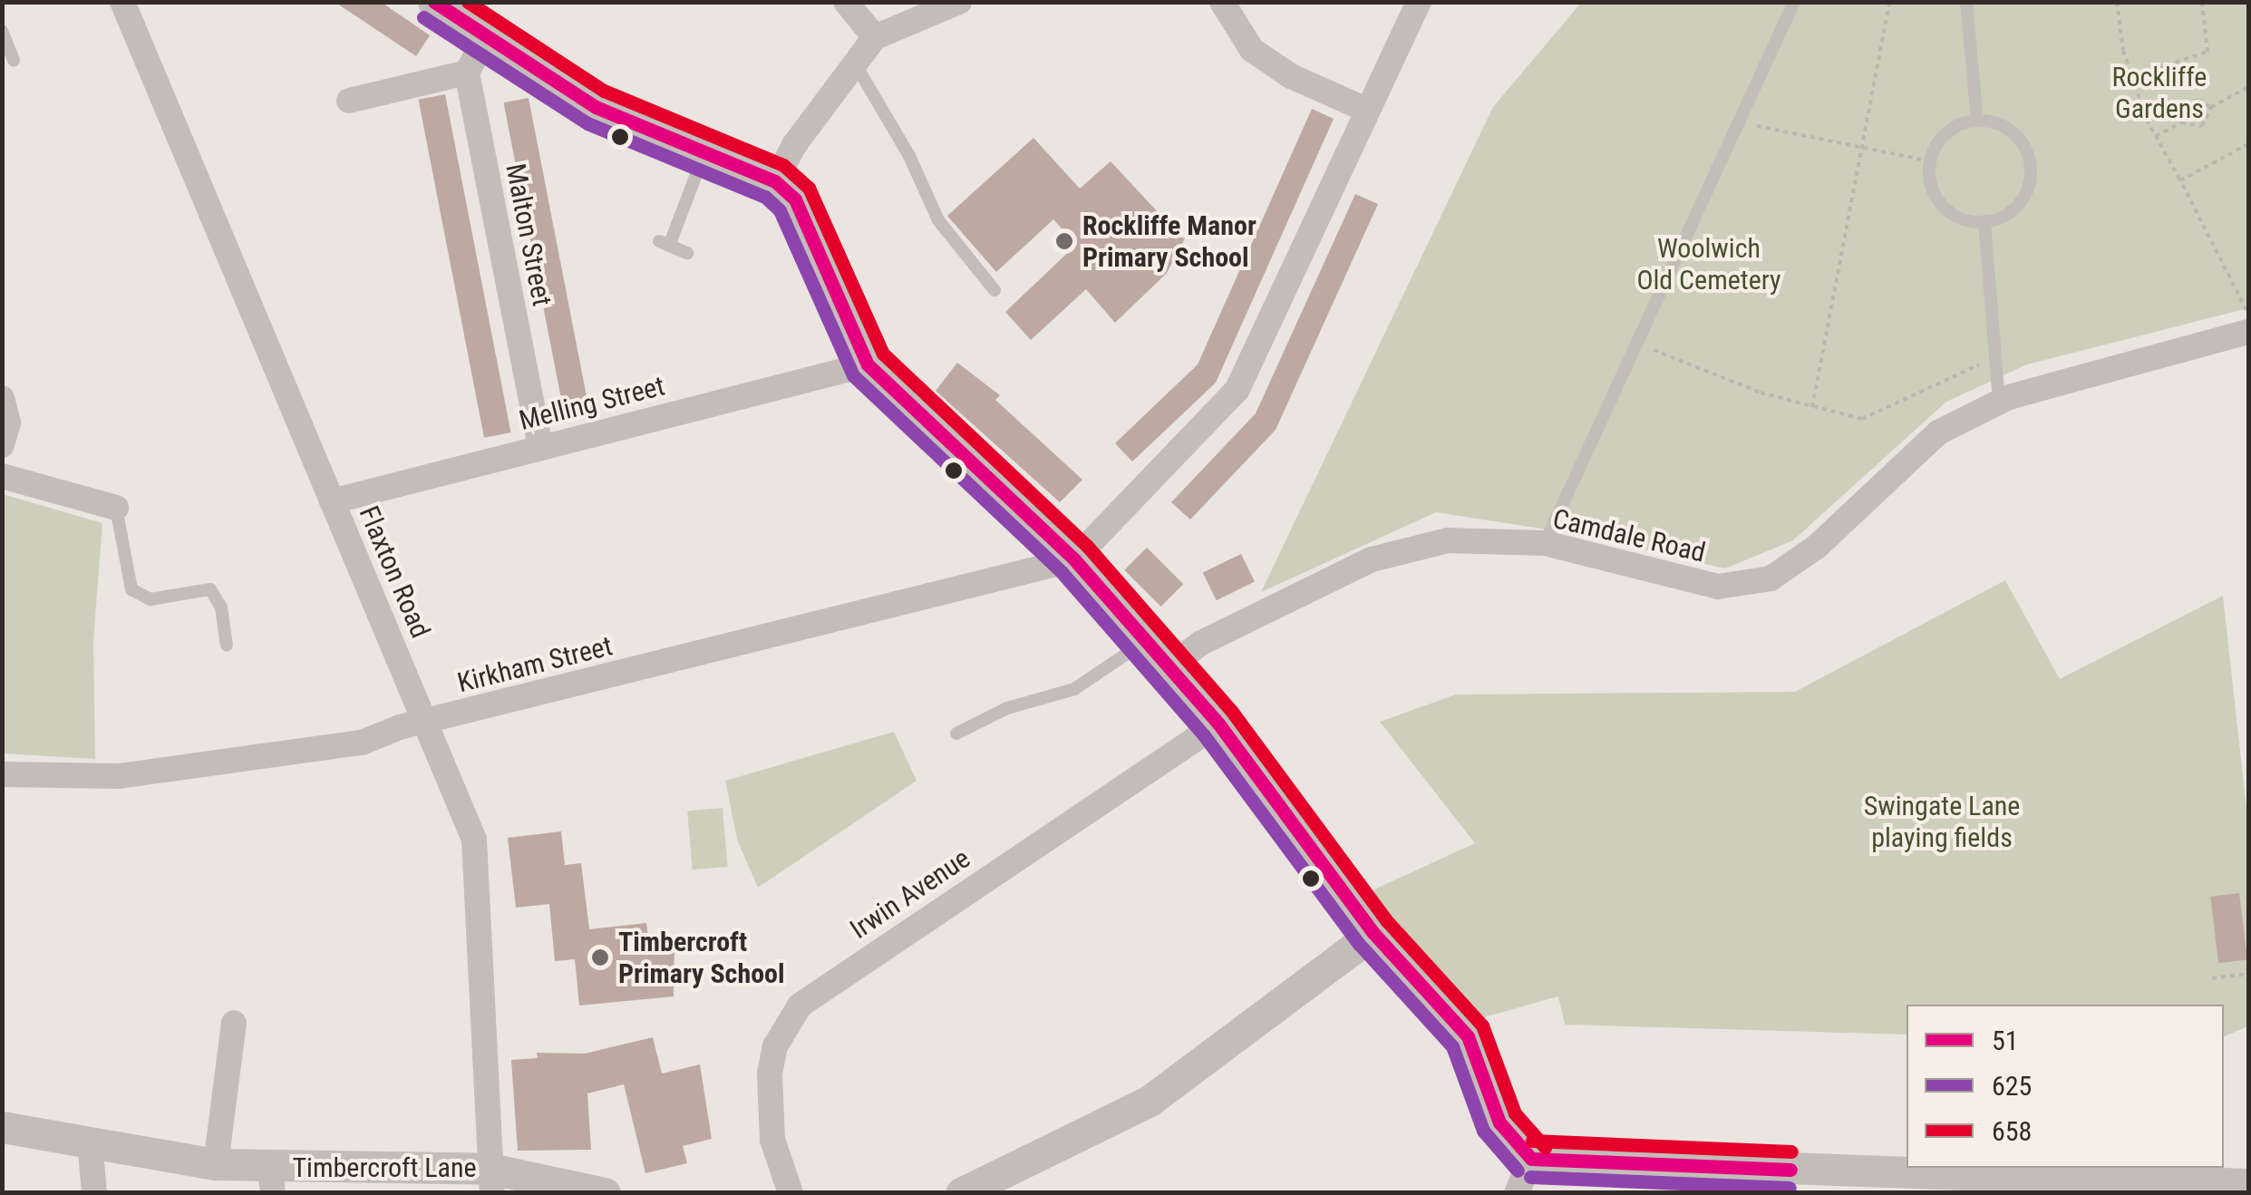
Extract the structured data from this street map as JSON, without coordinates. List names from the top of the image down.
{
  "streets": {
    "street": [
      "Malton Street",
      "Melling Street",
      "Camdale Road",
      "Flaxton Road",
      "Kirkham Street",
      "Irwin Avenue",
      "Timbercroft Lane"
    ]
  },
  "crossings": [
    ["Malton Street", "Melling Street"],
    ["Melling Street", "Flaxton Road"],
    ["Flaxton Road", "Kirkham Street"],
    ["Flaxton Road", "Timbercroft Lane"]
  ],
  "parks": ["Rockliffe Gardens", "Woolwich Old Cemetery", "Swingate Lane playing fields"],
  "places": ["Rockliffe Manor Primary School", "Timbercroft Primary School"],
  "lines": ["transit line 51", "transit line 658", "transit line 625"],
  "legend": ["51", "625", "658"]
}
